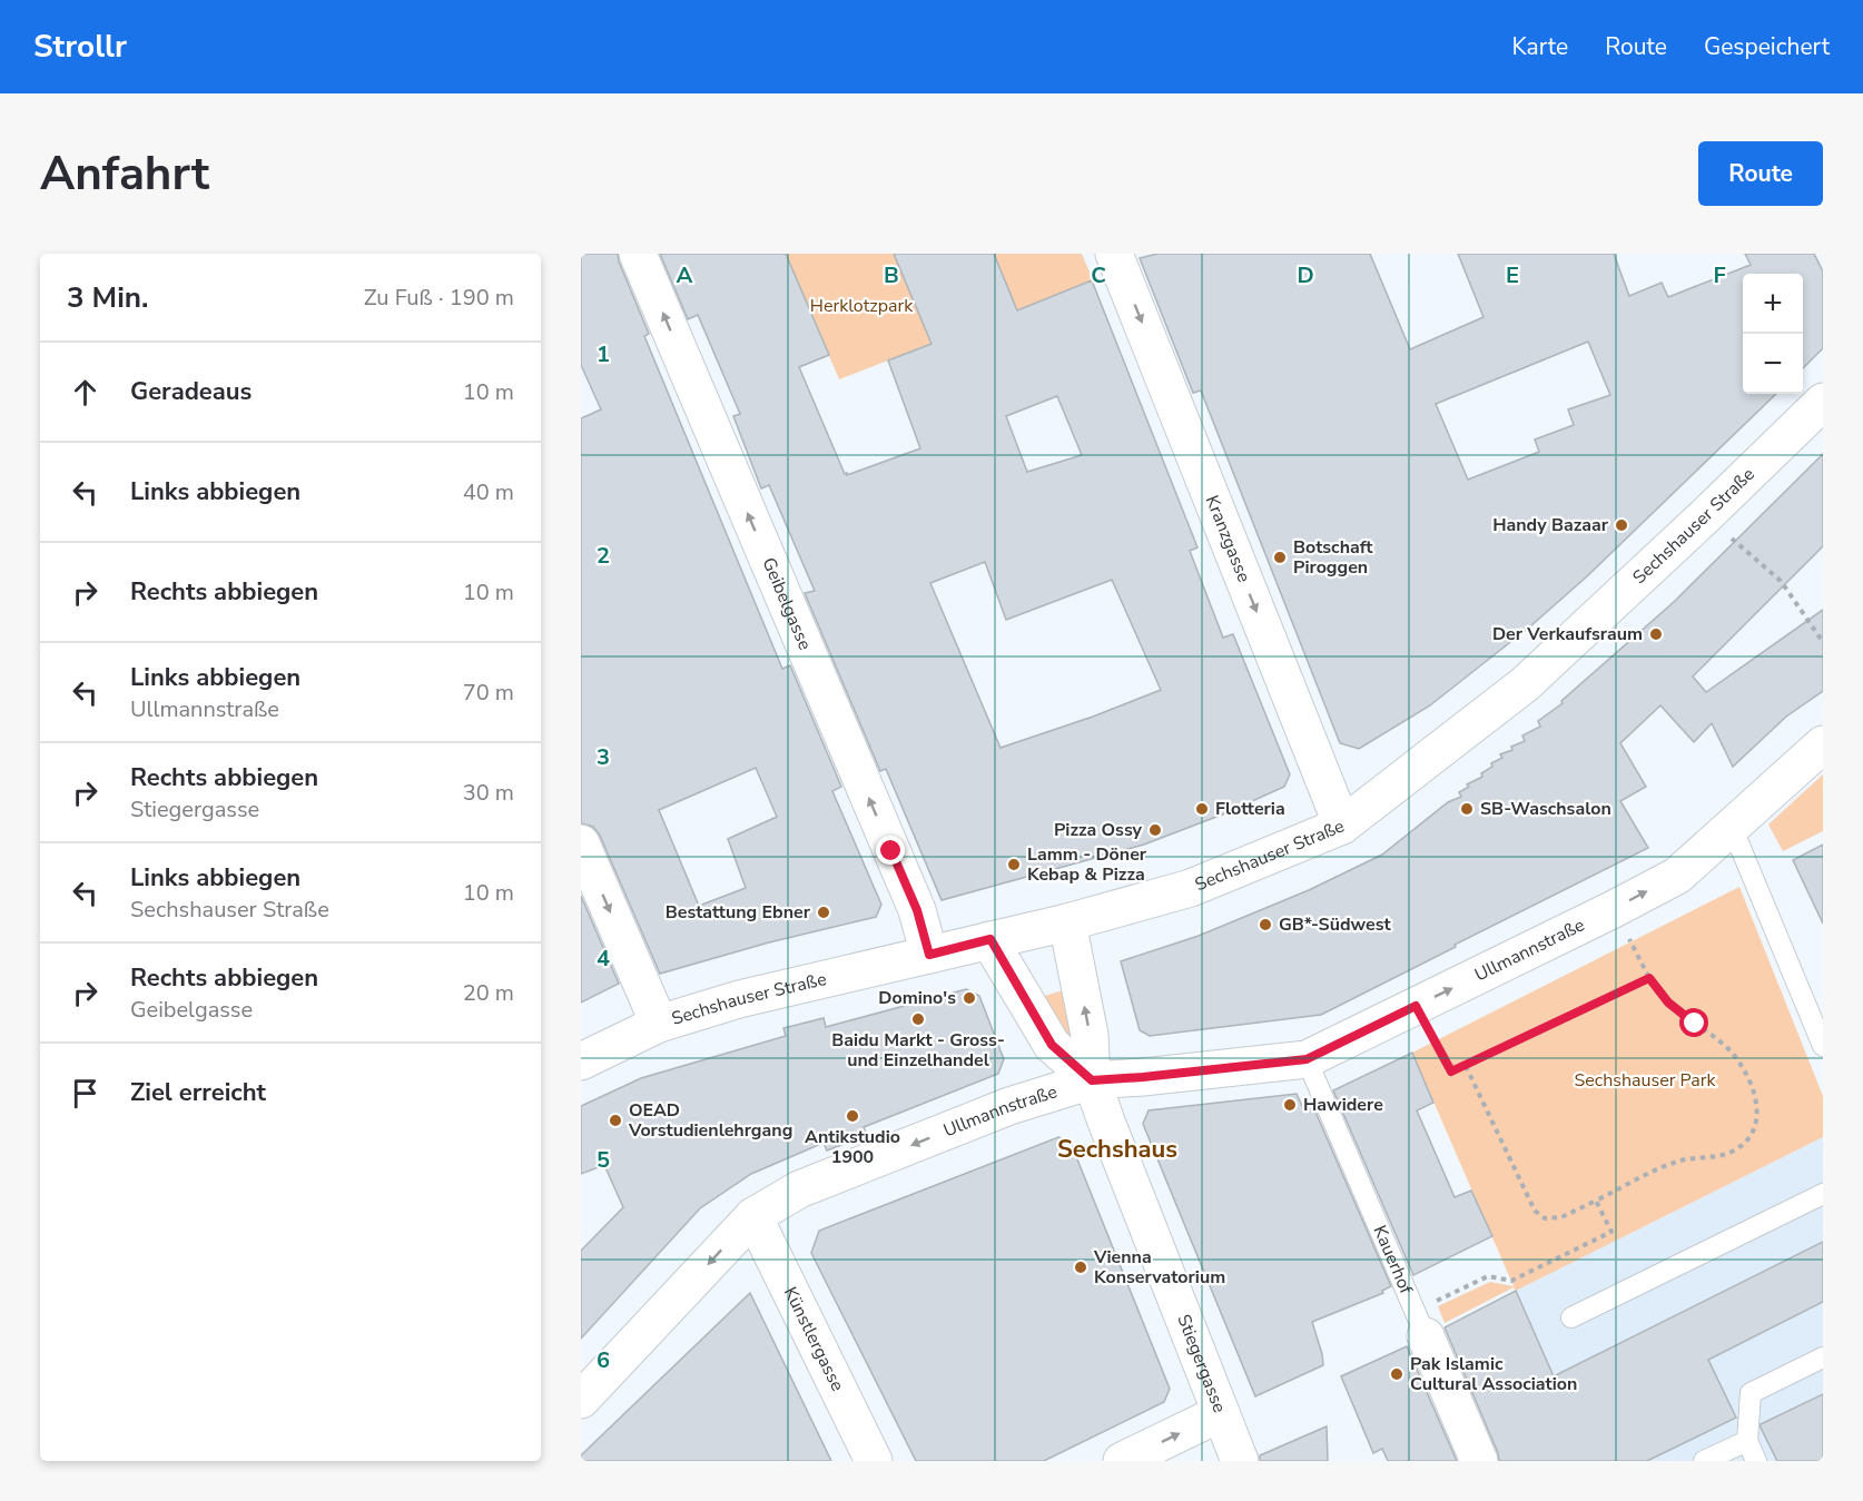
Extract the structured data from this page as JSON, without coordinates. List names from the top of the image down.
{
  "streets": {
    "street": [
      "Sechshauser Straße",
      "Kranzgasse",
      "Geibelgasse",
      "Ullmannstraße",
      "Kauerhof",
      "Künstlergasse",
      "Stiegergasse"
    ]
  },
  "crossings": [
    ["Sechshauser Straße", "Kranzgasse"],
    ["Sechshauser Straße", "Geibelgasse"],
    ["Sechshauser Straße", "Stiegergasse"],
    ["Ullmannstraße", "Kauerhof"],
    ["Ullmannstraße", "Künstlergasse"],
    ["Ullmannstraße", "Stiegergasse"]
  ],
  "one_way": ["Kranzgasse", "Geibelgasse"],
  "districts": ["Sechshaus"],
  "parks": ["Herklotzpark", "Sechshauser Park"],
  "places": [
    "Handy Bazaar",
    "Botschaft Piroggen",
    "Der Verkaufsraum",
    "Flotteria",
    "SB-Waschsalon",
    "Pizza Ossy",
    "Lamm - Döner Kebap & Pizza",
    "Bestattung Ebner",
    "GB*-Südwest",
    "Domino's",
    "Baidu Markt - Gross- und Einzelhandel",
    "Hawidere",
    "Antikstudio 1900",
    "OEAD Vorstudienlehrgang",
    "Vienna Konservatorium",
    "Pak Islamic Cultural Association"
  ],
  "page": {
    "header": "Strollr",
    "nav": ["Karte", "Route", "Gespeichert"],
    "buttons": "Route",
    "title": "Anfahrt",
    "heading": ["3 Min.", "Zu Fuß · 190 m"],
    "map_buttons": ["+", "−"],
    "list": [
      ["Geradeaus", "10 m"],
      ["Links abbiegen", "40 m"],
      ["Rechts abbiegen", "10 m"],
      ["Links abbiegen", "Ullmannstraße", "70 m"],
      ["Rechts abbiegen", "Stiegergasse", "30 m"],
      ["Links abbiegen", "Sechshauser Straße", "10 m"],
      ["Rechts abbiegen", "Geibelgasse", "20 m"],
      "Ziel erreicht"
    ]
  },
  "grid": {
    "columns": [
      "A",
      "B",
      "C",
      "D",
      "E",
      "F"
    ],
    "rows": [
      "1",
      "2",
      "3",
      "4",
      "5",
      "6"
    ]
  }
}
